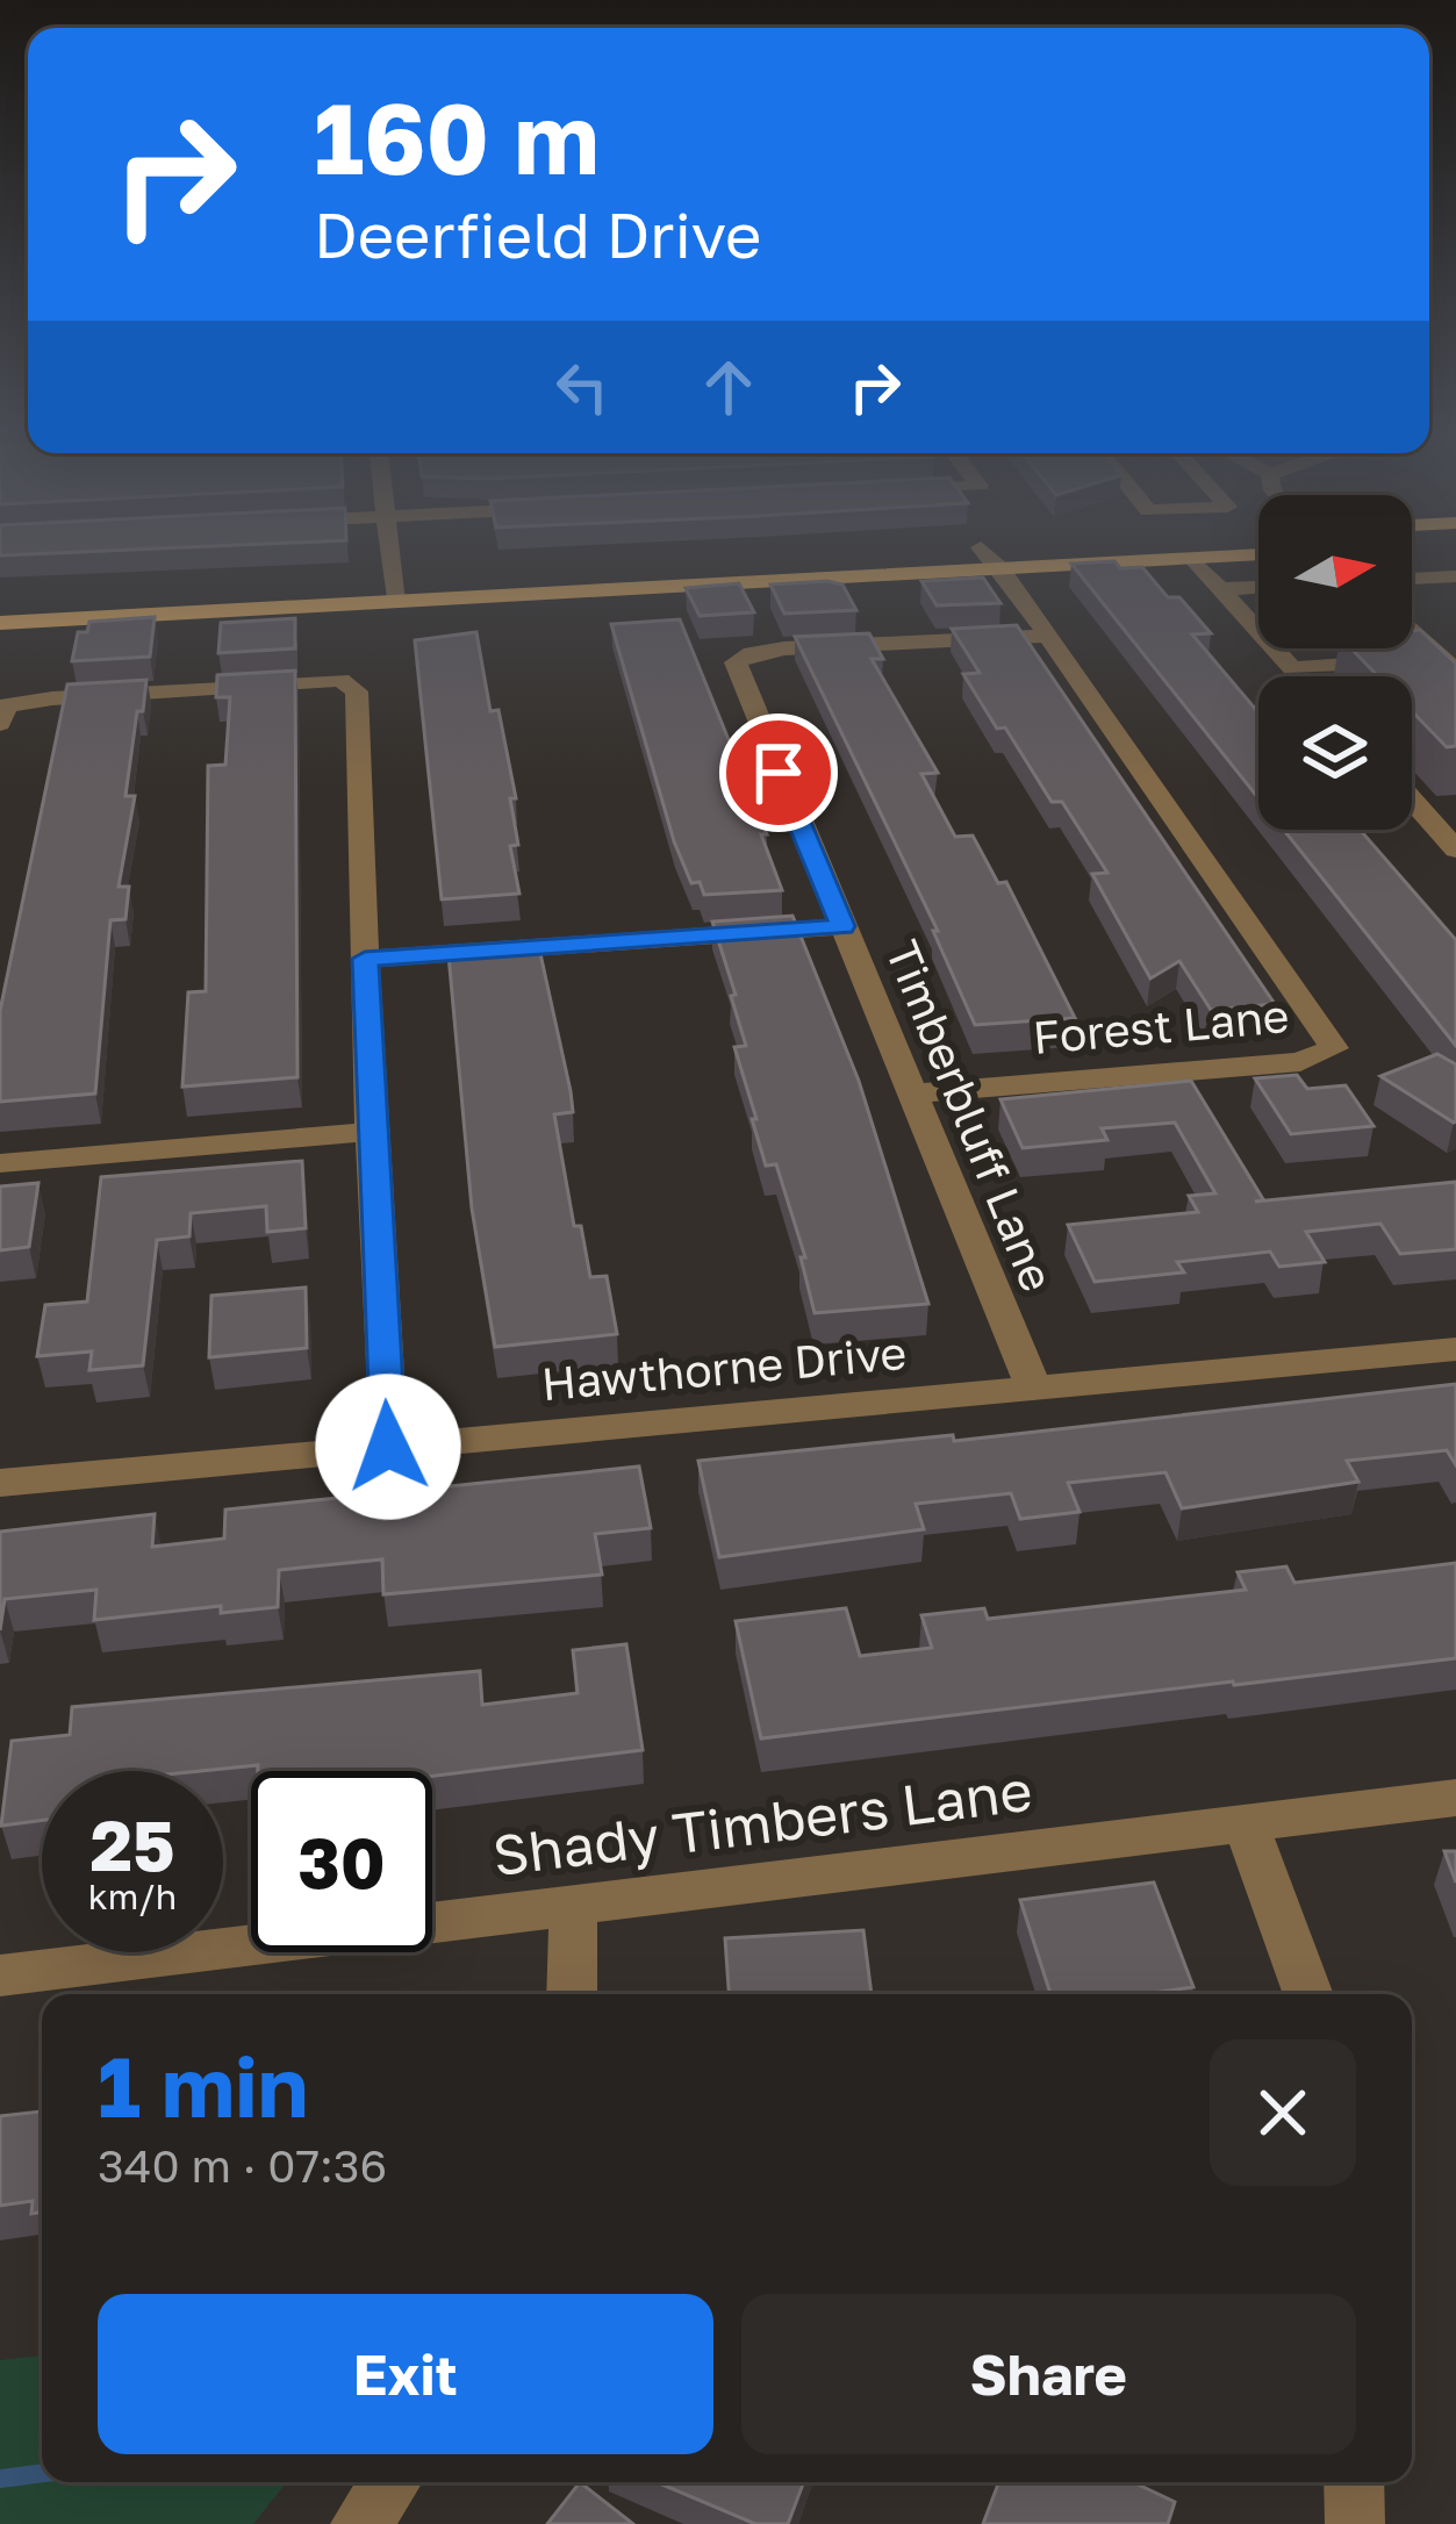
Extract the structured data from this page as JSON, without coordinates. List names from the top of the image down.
{
  "streets": {
    "street": [
      "Forest Lane",
      "Timberbluff Lane",
      "Hawthorne Drive",
      "Shady Timbers Lane"
    ]
  },
  "crossings": [
    ["Forest Lane", "Timberbluff Lane"],
    ["Timberbluff Lane", "Hawthorne Drive"]
  ],
  "north": "right",
  "page": {
    "turn": ["160 m", "Deerfield Drive"],
    "speed": "25 km/h",
    "limit": "30",
    "heading": ["1 min", "340 m · 07:36"],
    "buttons": ["Exit", "Share"]
  }
}
